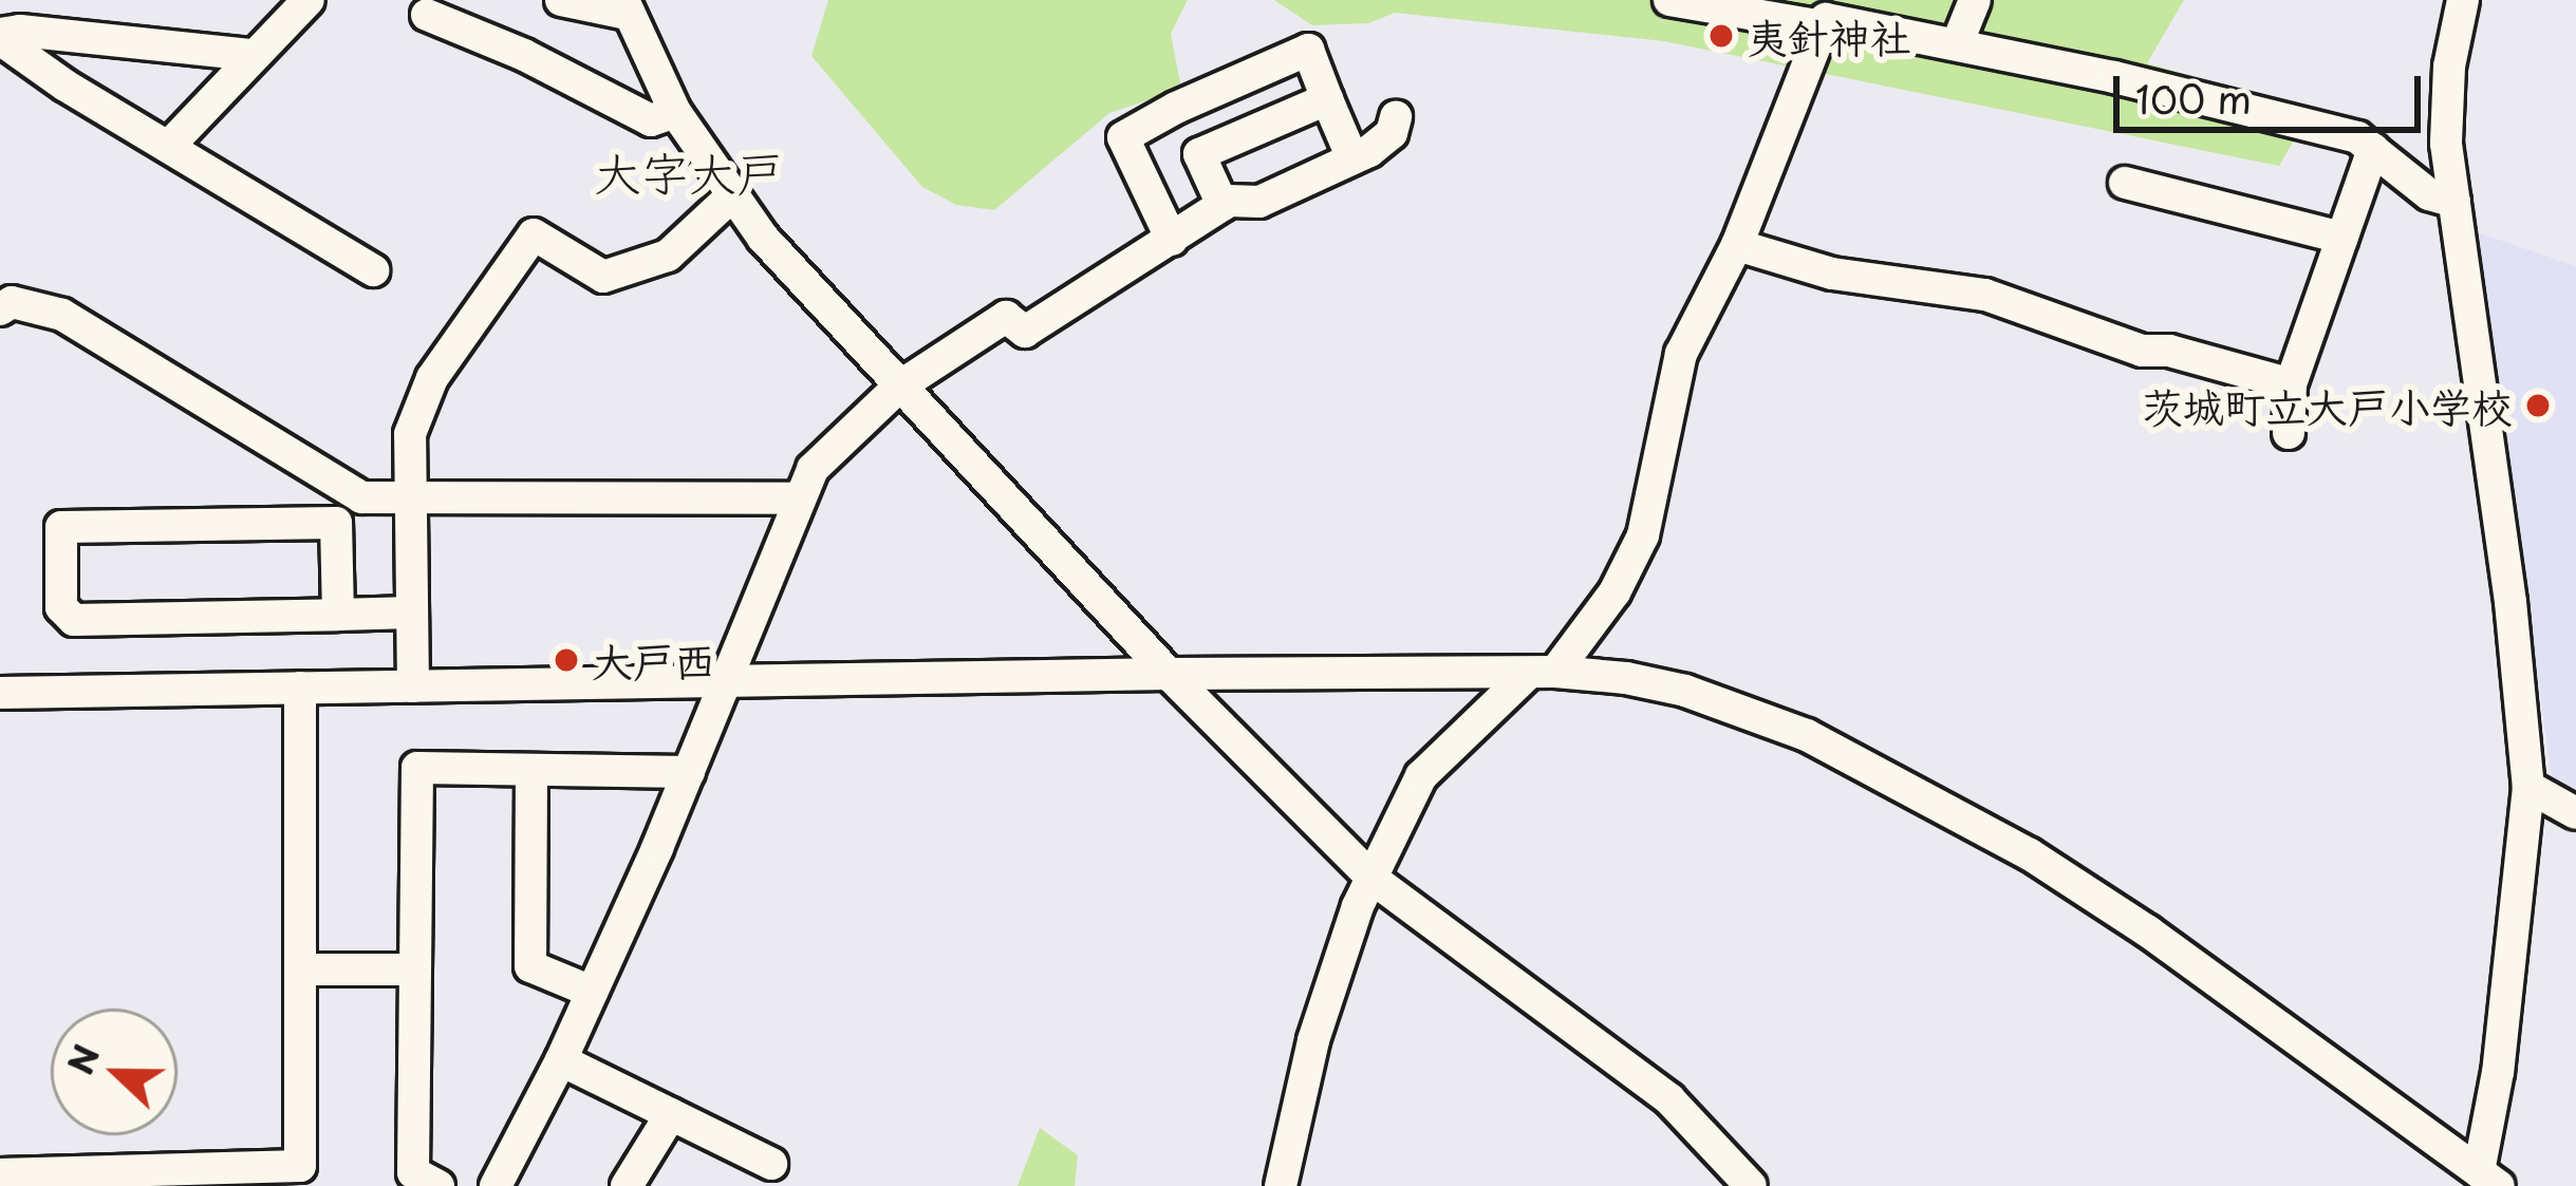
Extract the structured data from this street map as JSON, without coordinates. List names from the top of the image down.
{
  "districts": ["大字大戸"],
  "places": ["夷針神社", "茨城町立大戸小学校", "大戸西"],
  "scale_bar": "100 m",
  "north": "left"
}
